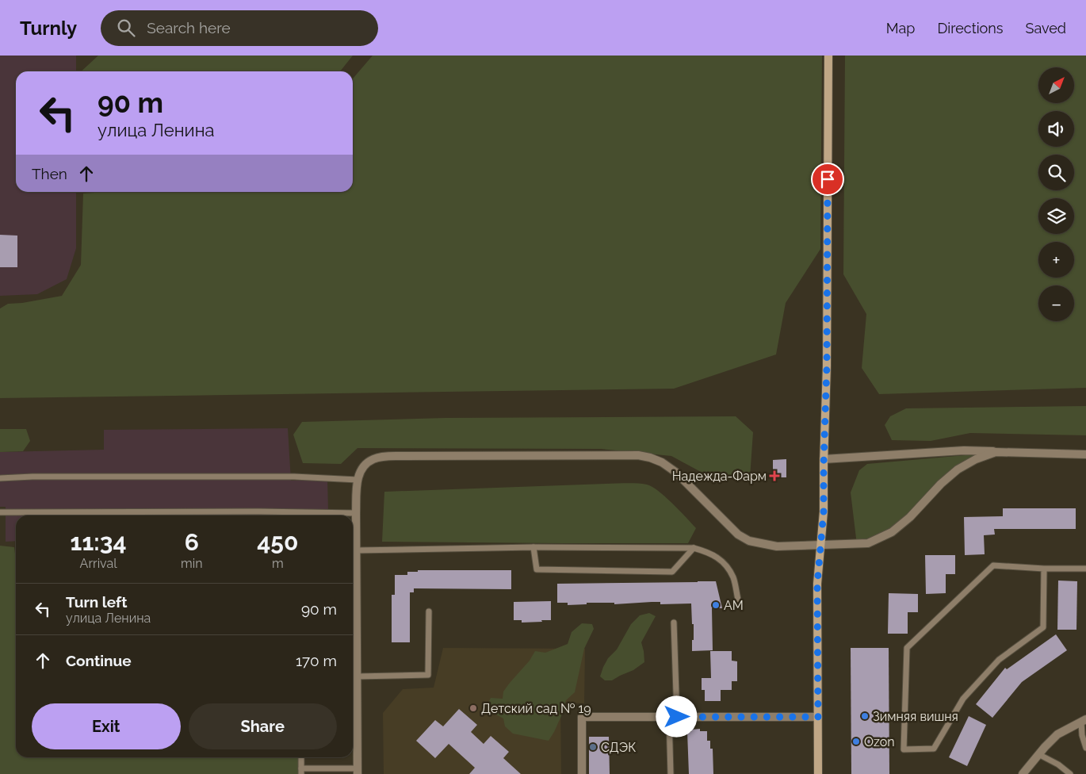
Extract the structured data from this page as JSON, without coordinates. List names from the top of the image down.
{
  "places": {
    "health": ["Надежда-Фарм"],
    "other": [
      "АМ",
      "Детский сад № 19",
      "Зимняя вишня",
      "Ozon",
      "СДЭК"
    ]
  },
  "north": "top right",
  "page": {
    "header": "Turnly",
    "search": "Search here",
    "nav": ["Map", "Directions", "Saved"],
    "map_buttons": ["+", "−"],
    "turn": ["90 m", "улица Ленина"],
    "then": "Then",
    "eta": [
      "11:34",
      "Arrival",
      "6",
      "min",
      "450",
      "m"
    ],
    "list": [
      {
        "name": "Turn left",
        "note": "улица Ленина",
        "value": "90 m"
      },
      {
        "name": "Continue",
        "value": "170 m"
      }
    ],
    "buttons": ["Exit", "Share"]
  }
}
